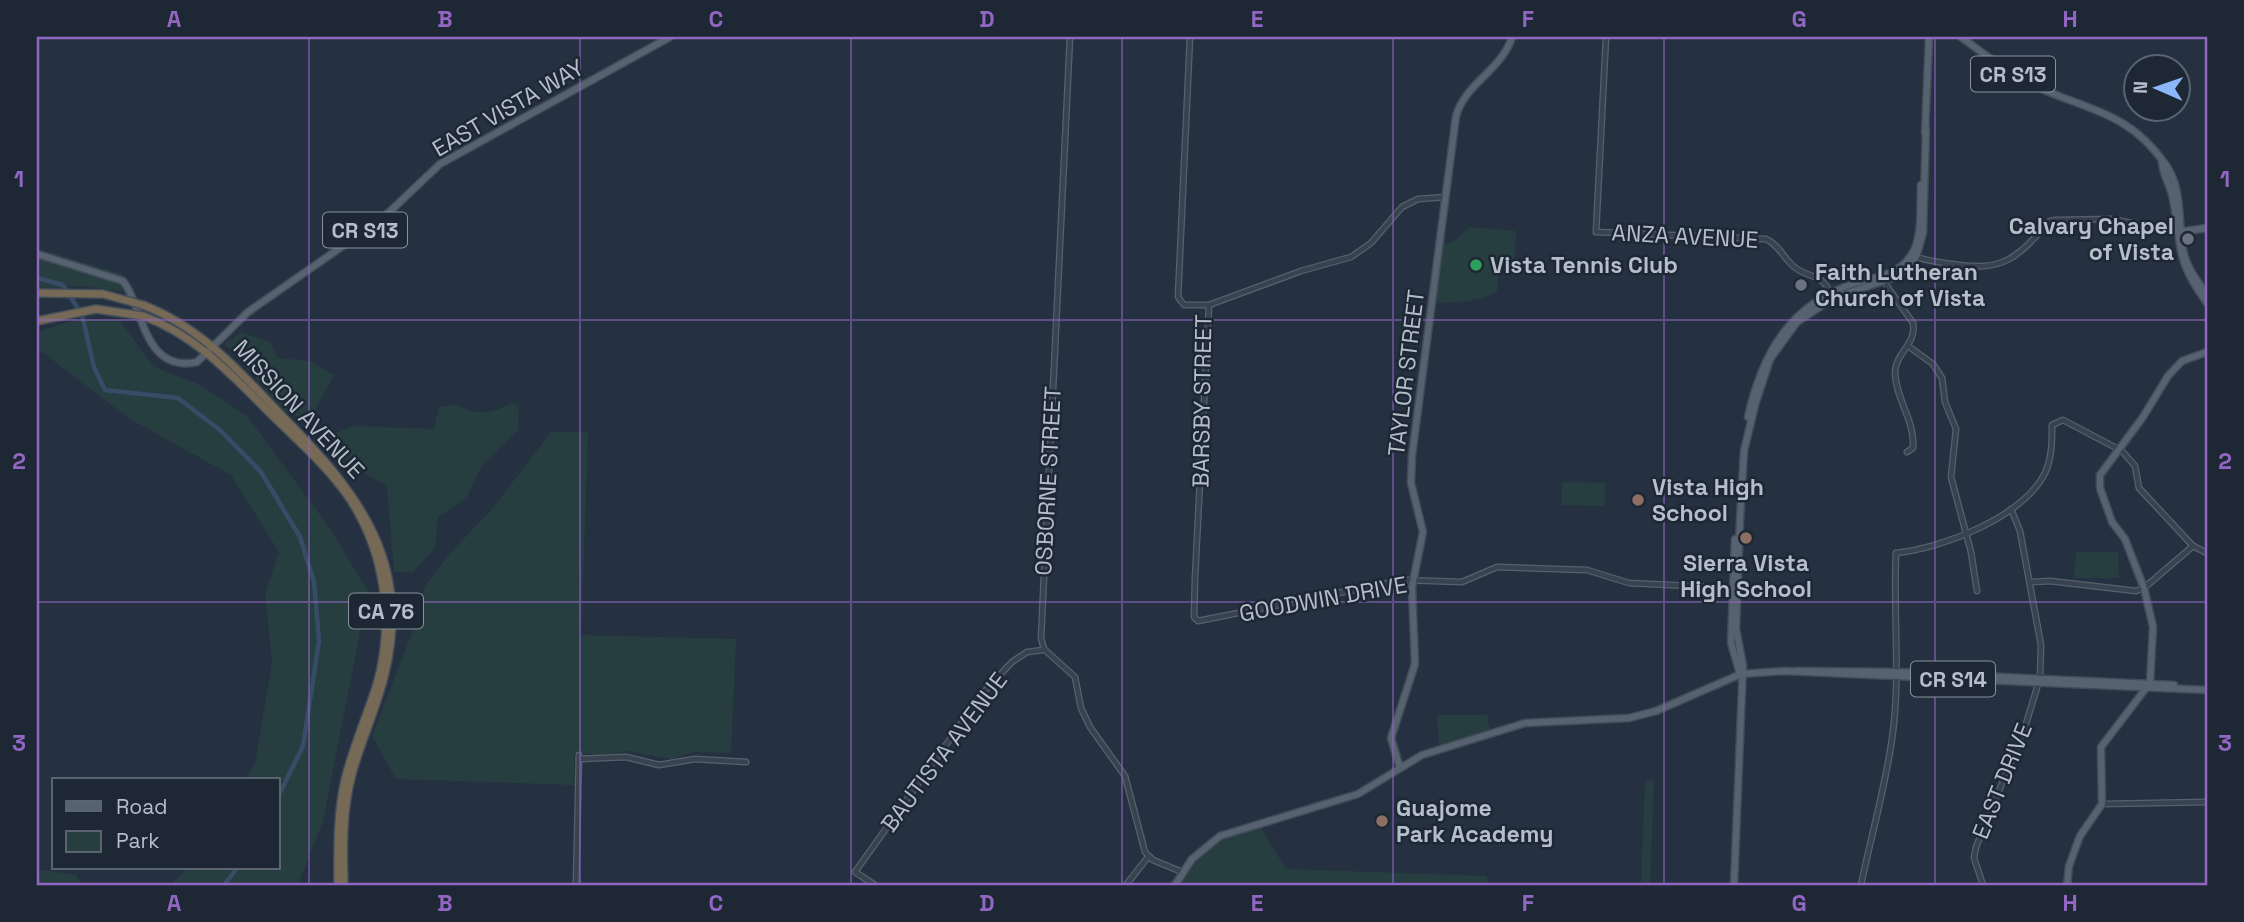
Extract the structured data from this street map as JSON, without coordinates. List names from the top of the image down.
{
  "streets": {
    "highway": ["MISSION AVENUE", "CA 76"],
    "main road": [
      "CR S13",
      "EAST VISTA WAY",
      "TAYLOR STREET",
      "CR S14"
    ],
    "street": [
      "ANZA AVENUE",
      "BARSBY STREET",
      "OSBORNE STREET",
      "GOODWIN DRIVE",
      "BAUTISTA AVENUE",
      "EAST DRIVE"
    ]
  },
  "crossings": [
    ["EAST VISTA WAY", "MISSION AVENUE"],
    ["TAYLOR STREET", "GOODWIN DRIVE"],
    ["TAYLOR STREET", "CR S14"],
    ["BARSBY STREET", "GOODWIN DRIVE"],
    ["OSBORNE STREET", "BAUTISTA AVENUE"],
    ["CR S14", "EAST DRIVE"]
  ],
  "places": [
    "Calvary Chapel of Vista",
    "Vista Tennis Club",
    "Faith Lutheran Church of Vista",
    "Vista High School",
    "Sierra Vista High School",
    "Guajome Park Academy"
  ],
  "legend": ["Road", "Park"],
  "north": "left",
  "grid": {
    "columns": [
      "A",
      "B",
      "C",
      "D",
      "E",
      "F",
      "G",
      "H"
    ],
    "rows": ["1", "2", "3"]
  }
}
